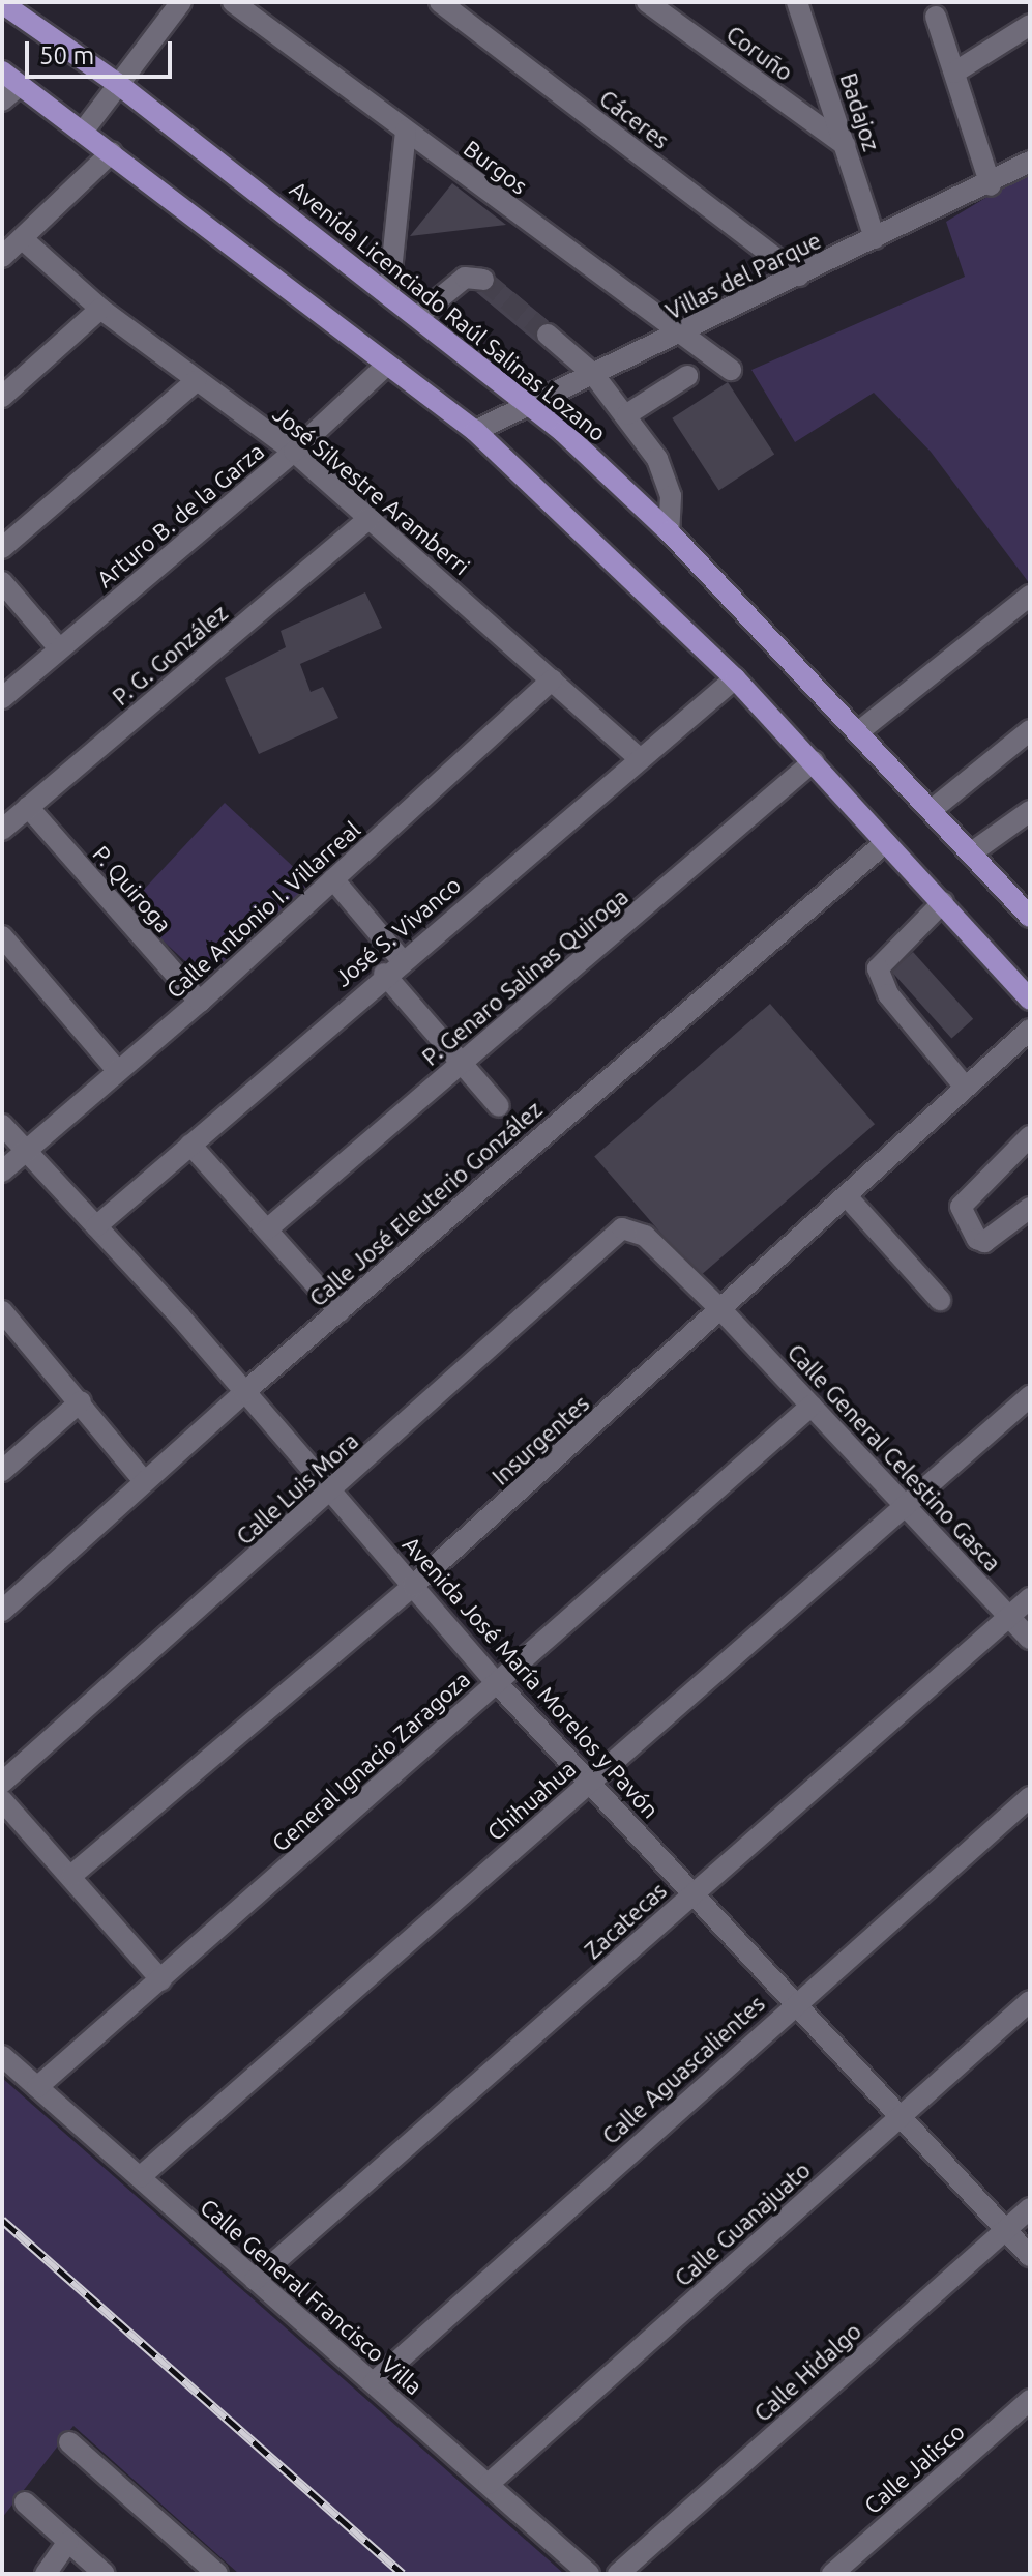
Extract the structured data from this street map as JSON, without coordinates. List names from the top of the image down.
{
  "streets": {
    "main road": ["Avenida Licenciado Raúl Salinas Lozano"],
    "street": [
      "Coruño",
      "Badajoz",
      "Cáceres",
      "Burgos",
      "Villas del Parque",
      "José Silvestre Aramberri",
      "Arturo B. de la Garza",
      "P. G. González",
      "P. Quiroga",
      "Calle Antonio I. Villarreal",
      "José S. Vivanco",
      "P. Genaro Salinas Quiroga",
      "Calle José Eleuterio González",
      "Insurgentes",
      "Calle General Celestino Gasca",
      "Calle Luis Mora",
      "Avenida José María Morelos y Pavón",
      "General Ignacio Zaragoza",
      "Chihuahua",
      "Zacatecas",
      "Calle Aguascalientes",
      "Calle Guanajuato",
      "Calle General Francisco Villa",
      "Calle Hidalgo",
      "Calle Jalisco"
    ]
  },
  "crossings": [
    ["Coruño", "Badajoz"],
    ["Badajoz", "Villas del Parque"],
    ["Cáceres", "Villas del Parque"],
    ["Burgos", "Villas del Parque"],
    ["Villas del Parque", "Avenida Licenciado Raúl Salinas Lozano"],
    ["José Silvestre Aramberri", "Arturo B. de la Garza"],
    ["José Silvestre Aramberri", "P. G. González"],
    ["José Silvestre Aramberri", "Calle Antonio I. Villarreal"],
    ["José Silvestre Aramberri", "José S. Vivanco"],
    ["P. G. González", "P. Quiroga"],
    ["P. Quiroga", "Calle Antonio I. Villarreal"],
    ["Calle Antonio I. Villarreal", "Avenida José María Morelos y Pavón"],
    ["José S. Vivanco", "Avenida José María Morelos y Pavón"],
    ["Calle José Eleuterio González", "Avenida José María Morelos y Pavón"],
    ["Insurgentes", "Calle General Celestino Gasca"],
    ["Insurgentes", "Avenida José María Morelos y Pavón"],
    ["Calle General Celestino Gasca", "Calle Luis Mora"],
    ["Calle General Celestino Gasca", "General Ignacio Zaragoza"],
    ["Calle General Celestino Gasca", "Chihuahua"],
    ["Calle General Celestino Gasca", "Zacatecas"],
    ["Calle Luis Mora", "Avenida José María Morelos y Pavón"],
    ["Avenida José María Morelos y Pavón", "General Ignacio Zaragoza"],
    ["Avenida José María Morelos y Pavón", "Chihuahua"],
    ["Avenida José María Morelos y Pavón", "Zacatecas"],
    ["Avenida José María Morelos y Pavón", "Calle Aguascalientes"],
    ["Avenida José María Morelos y Pavón", "Calle Guanajuato"],
    ["Avenida José María Morelos y Pavón", "Calle Hidalgo"],
    ["General Ignacio Zaragoza", "Calle General Francisco Villa"],
    ["Chihuahua", "Calle General Francisco Villa"],
    ["Zacatecas", "Calle General Francisco Villa"],
    ["Calle Aguascalientes", "Calle General Francisco Villa"],
    ["Calle Guanajuato", "Calle General Francisco Villa"]
  ],
  "scale_bar": "50 m"
}
